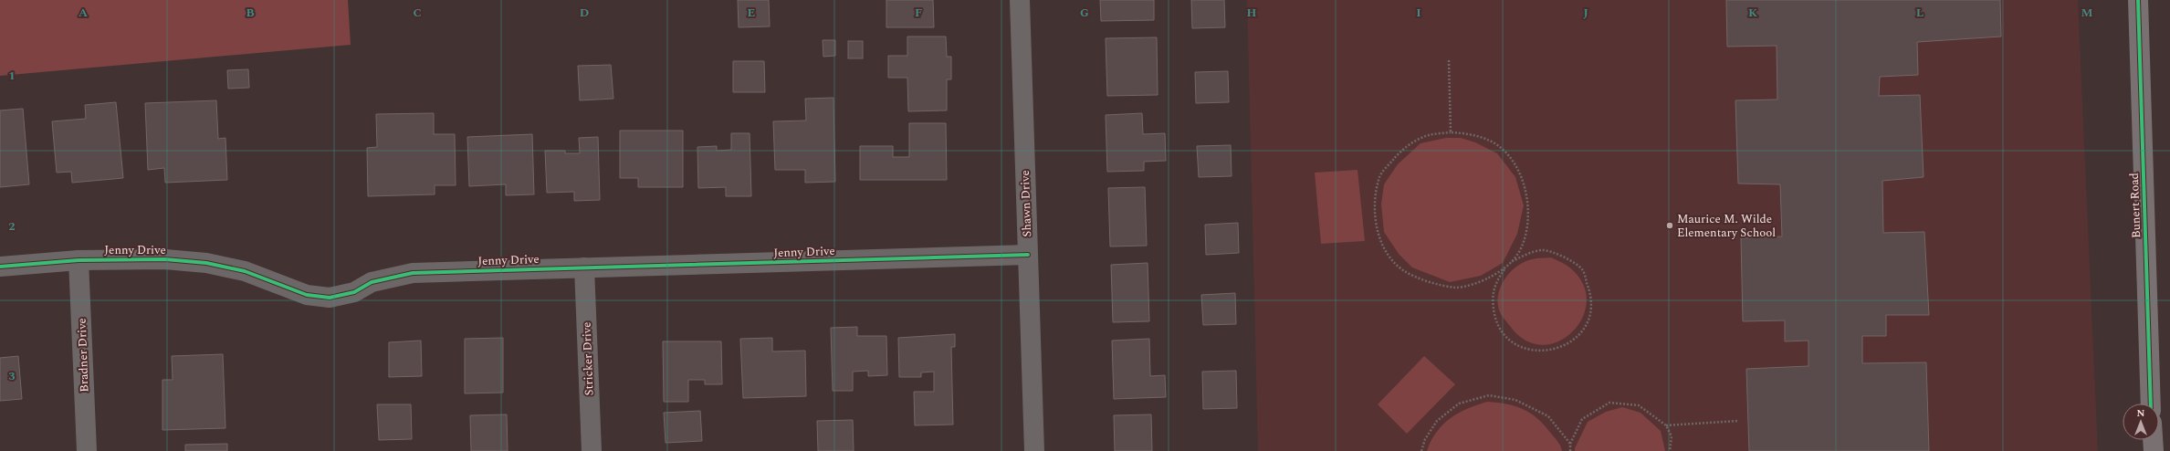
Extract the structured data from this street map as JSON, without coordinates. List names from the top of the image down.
{
  "streets": {
    "street": [
      "Shawn Drive",
      "Bunert Road",
      "Jenny Drive",
      "Bradner Drive",
      "Stricker Drive"
    ]
  },
  "crossings": [
    ["Shawn Drive", "Jenny Drive"],
    ["Jenny Drive", "Bradner Drive"],
    ["Jenny Drive", "Stricker Drive"]
  ],
  "places": ["Maurice M. Wilde Elementary School"],
  "north": "top",
  "grid": {
    "columns": [
      "A",
      "B",
      "C",
      "D",
      "E",
      "F",
      "G",
      "H",
      "I",
      "J",
      "K",
      "L",
      "M"
    ],
    "rows": ["1", "2", "3"]
  }
}
